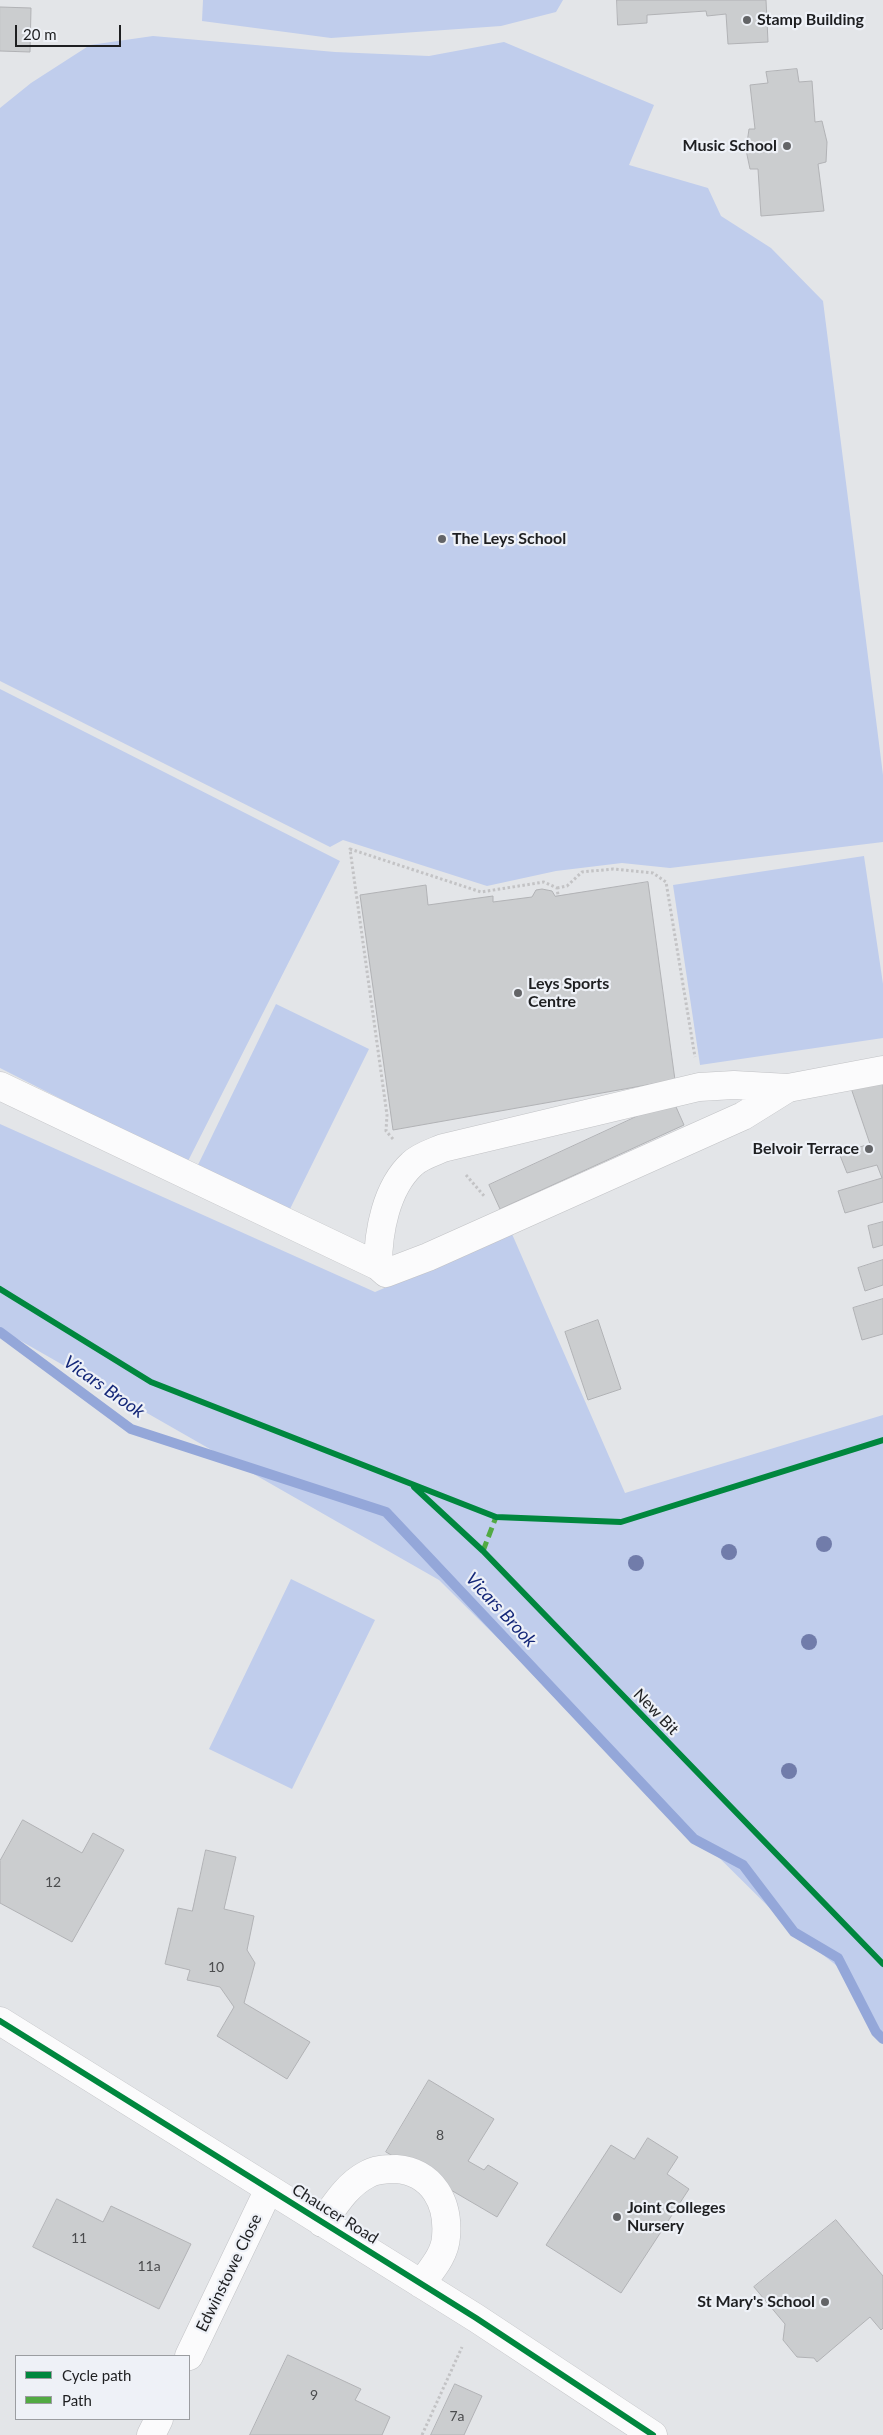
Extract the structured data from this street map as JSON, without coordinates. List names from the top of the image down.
{
  "streets": {
    "street": ["Chaucer Road", "Edwinstowe Close"],
    "cycle path": ["New Bit"]
  },
  "crossings": [
    ["Chaucer Road", "Edwinstowe Close"]
  ],
  "water": ["Vicars Brook"],
  "places": [
    "Stamp Building",
    "Music School",
    "The Leys School",
    "Leys Sports Centre",
    "Belvoir Terrace",
    "Joint Colleges Nursery",
    "St Mary's School"
  ],
  "house_numbers": [
    "12",
    "10",
    "8",
    "11",
    "11a",
    "9",
    "7a"
  ],
  "legend": ["Cycle path", "Path"],
  "scale_bar": "20 m"
}
